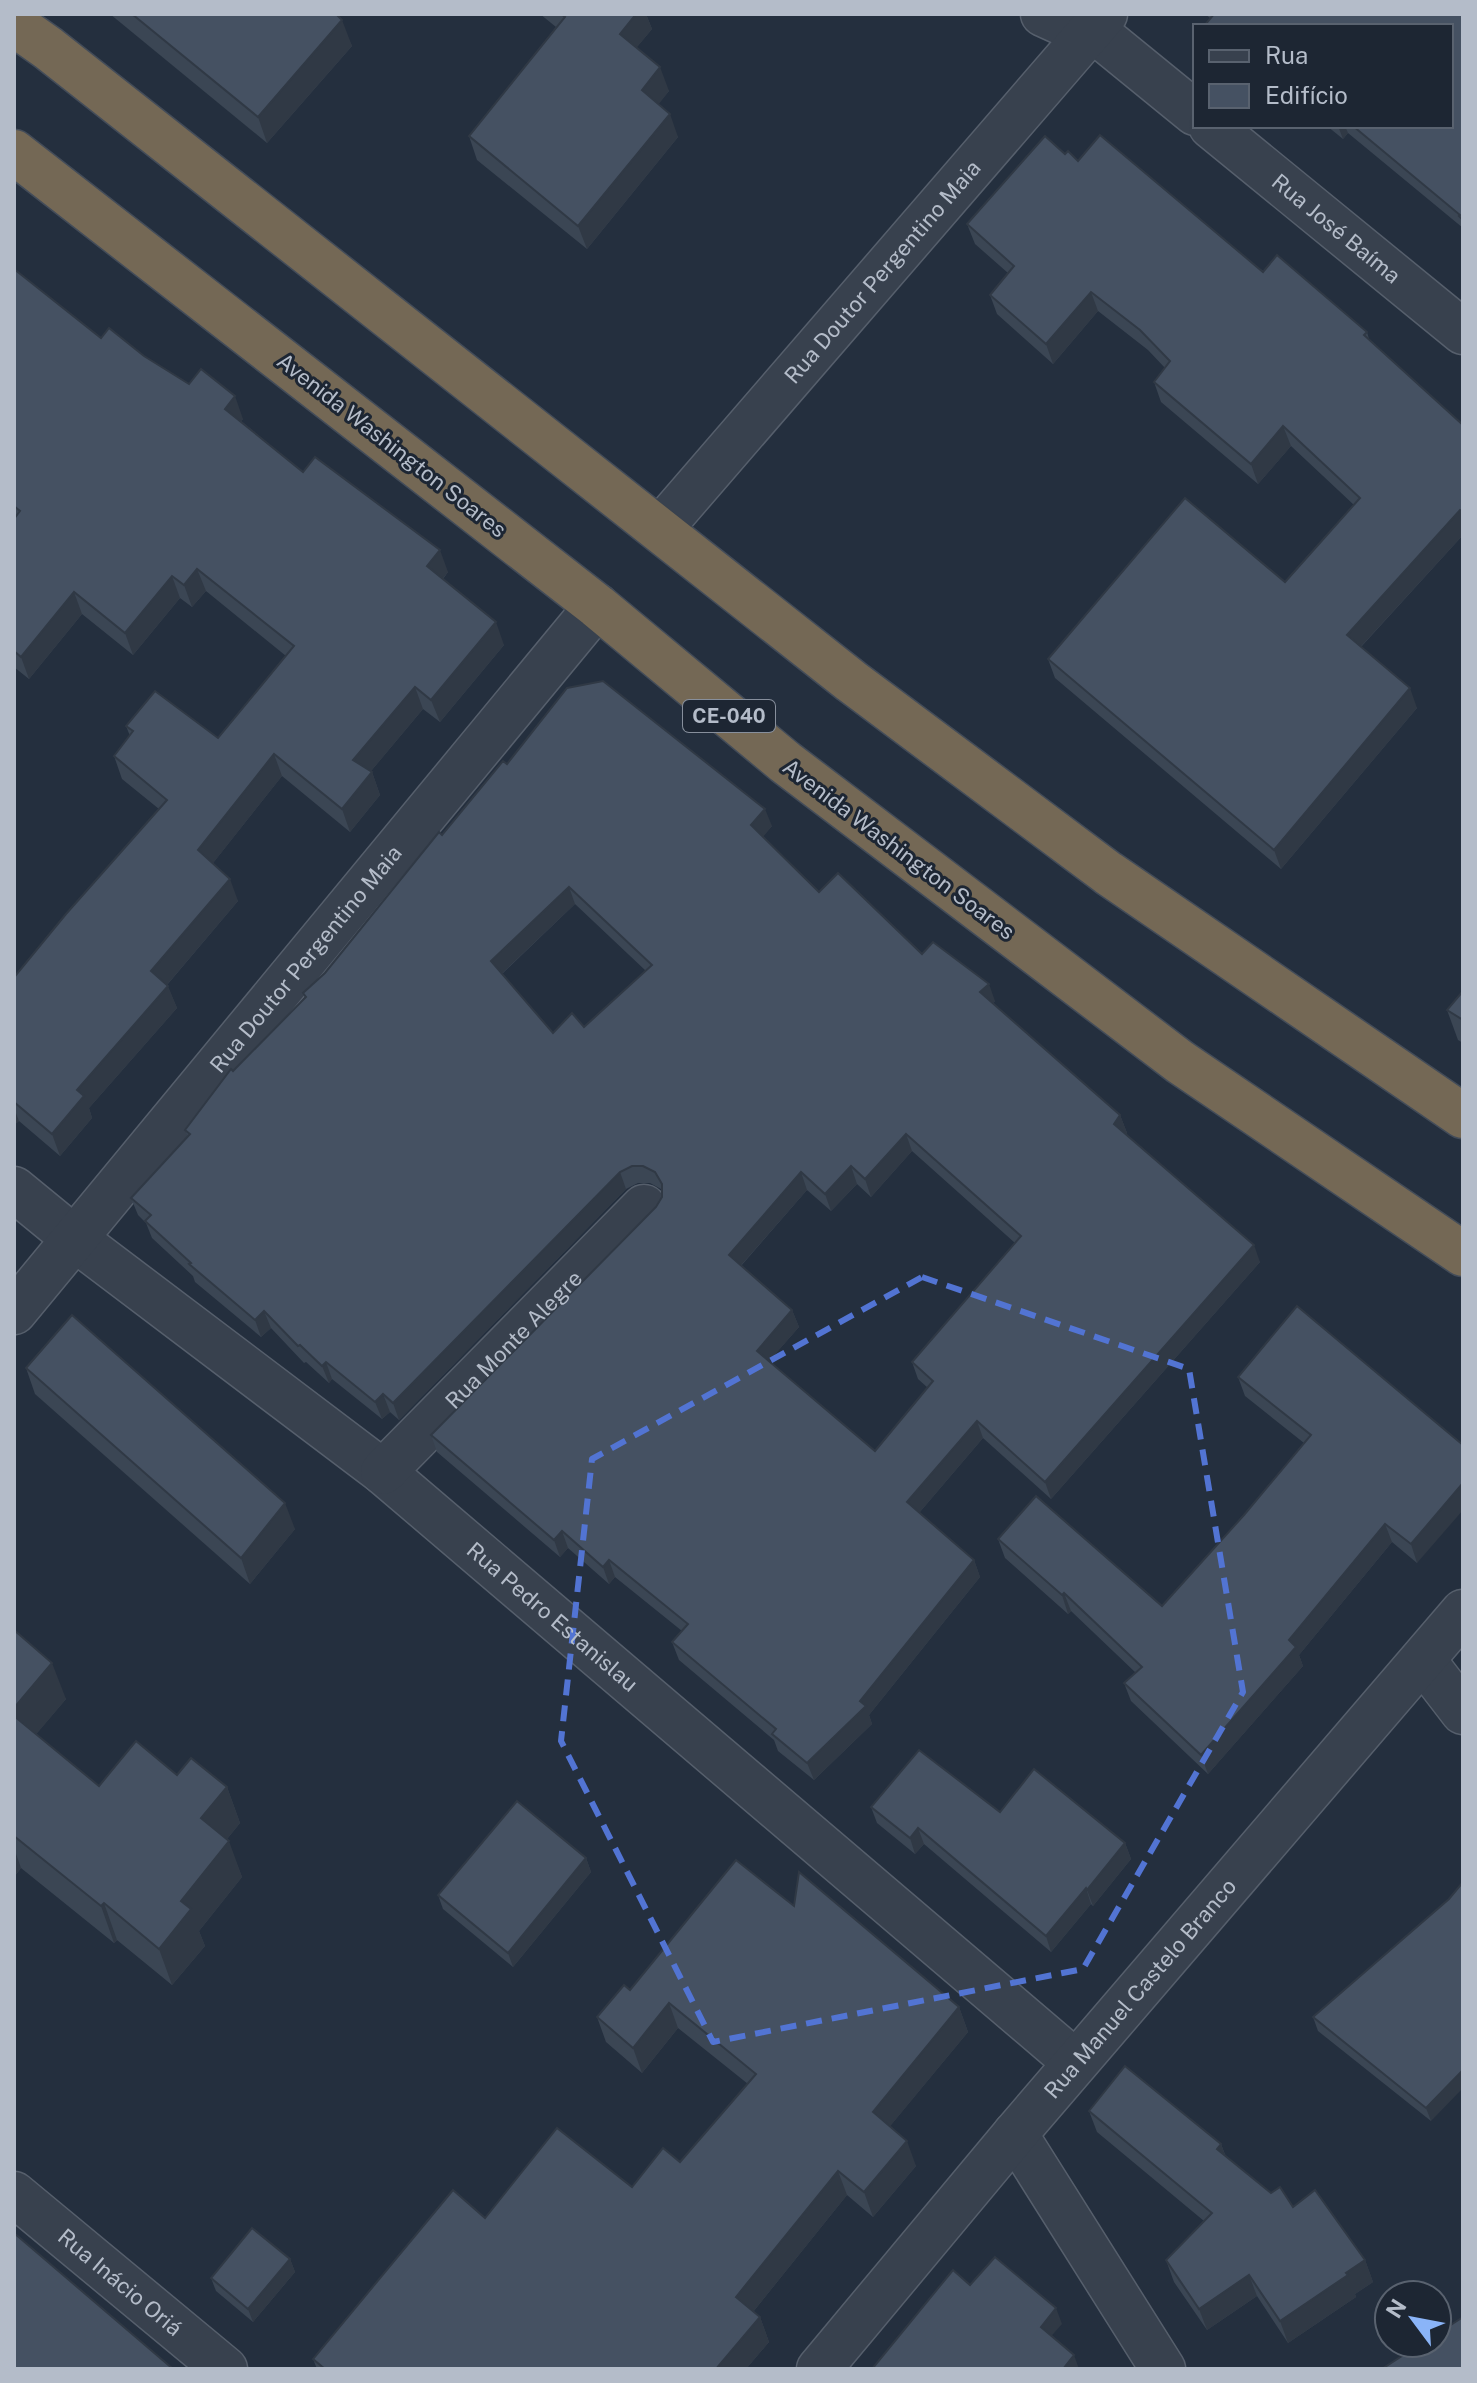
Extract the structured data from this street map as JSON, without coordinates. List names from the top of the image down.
{
  "streets": {
    "highway": ["Avenida Washington Soares", "CE-040"],
    "street": [
      "Rua José Baíma",
      "Rua Doutor Pergentino Maia",
      "Rua Monte Alegre",
      "Rua Pedro Estanislau",
      "Rua Manuel Castelo Branco",
      "Rua Inácio Oriá"
    ]
  },
  "crossings": [
    ["Rua Doutor Pergentino Maia", "Avenida Washington Soares"],
    ["Rua Doutor Pergentino Maia", "Rua Pedro Estanislau"],
    ["Rua Monte Alegre", "Rua Pedro Estanislau"],
    ["Rua Pedro Estanislau", "Rua Manuel Castelo Branco"]
  ],
  "legend": ["Rua", "Edifício"],
  "north": "top left"
}
